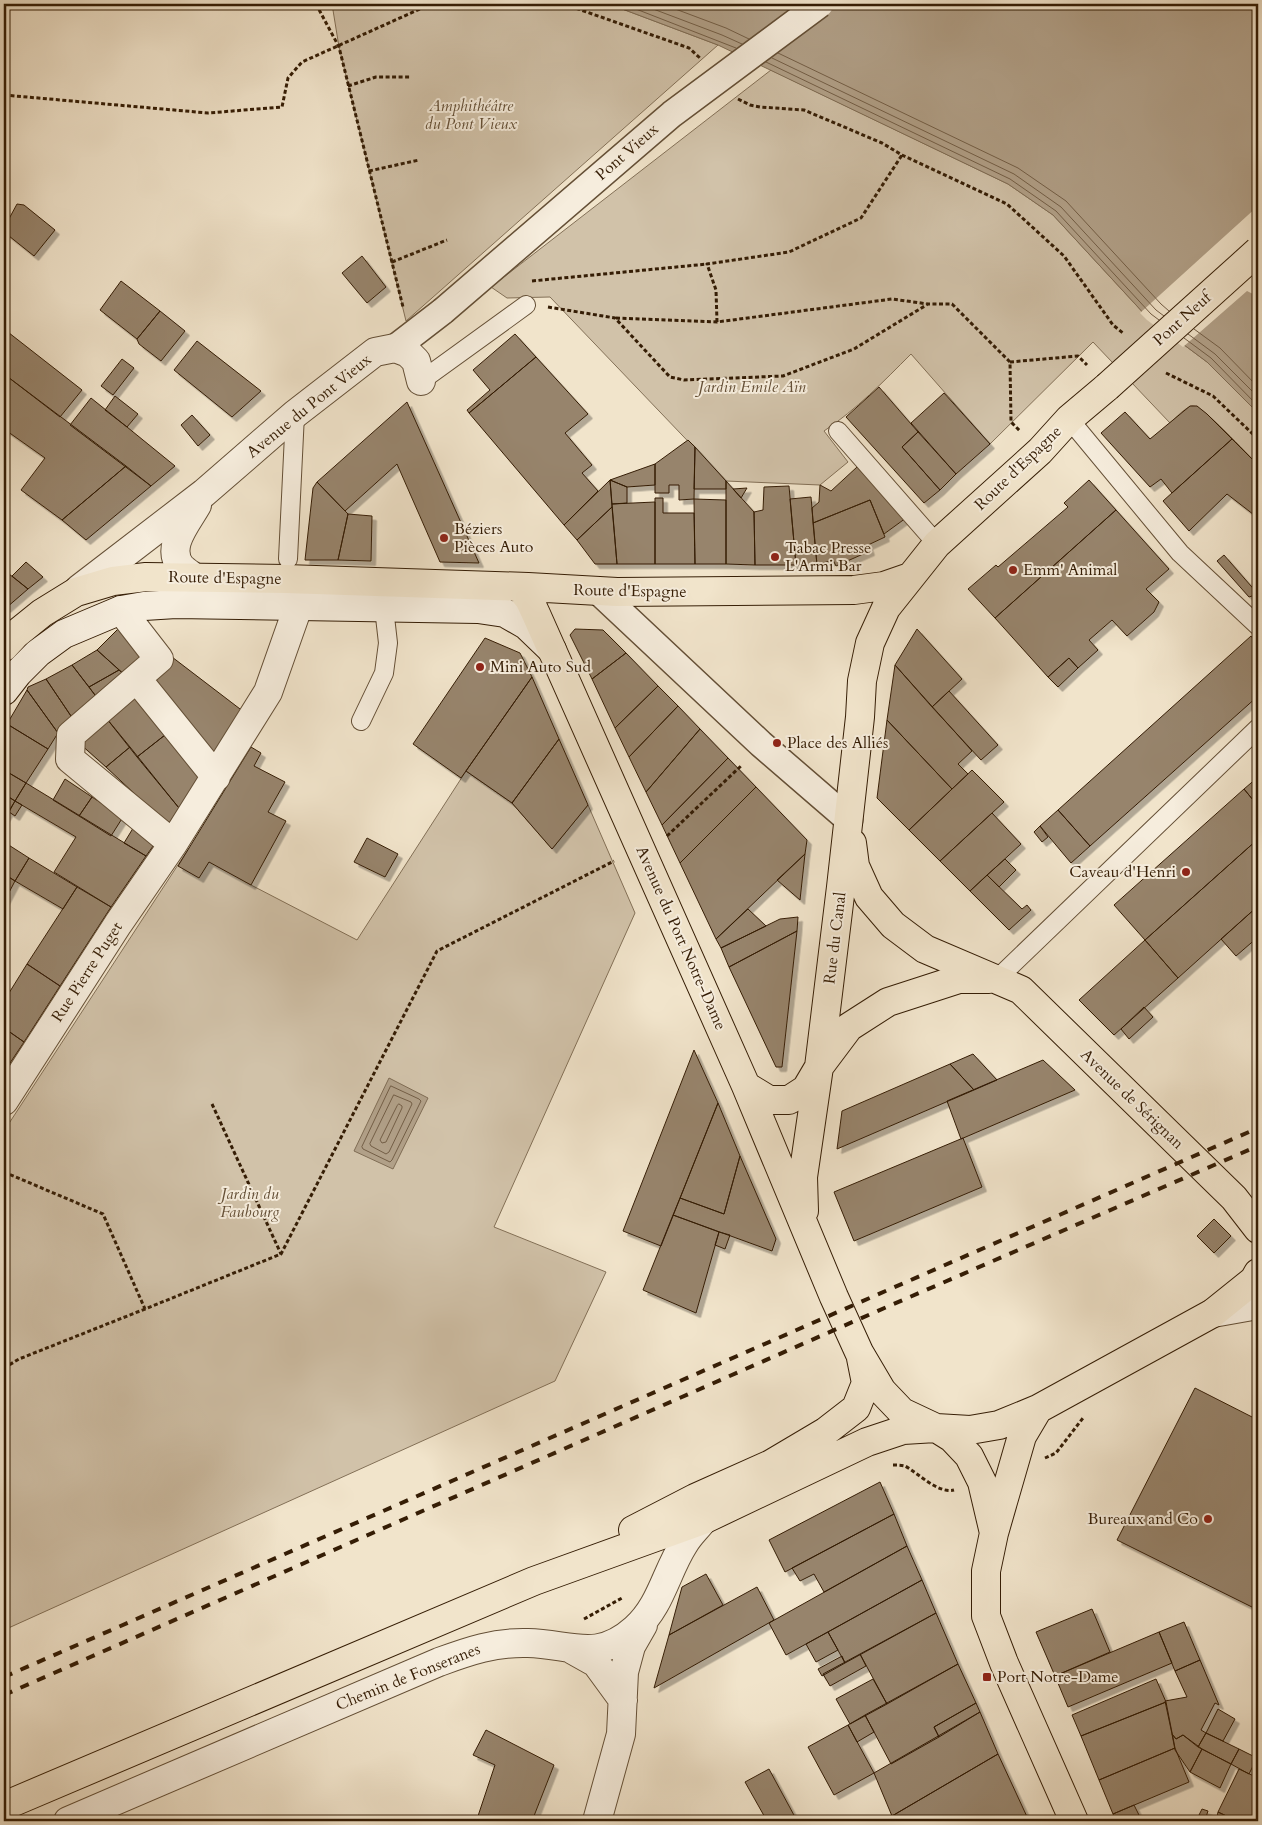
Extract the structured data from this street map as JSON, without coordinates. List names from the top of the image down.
{
  "streets": {
    "main road": [
      "Pont Neuf",
      "Avenue du Pont Vieux",
      "Route d'Espagne",
      "Avenue du Port Notre-Dame",
      "Rue du Canal",
      "Avenue de Sérignan"
    ],
    "street": ["Pont Vieux", "Rue Pierre Puget", "Chemin de Fonseranes"]
  },
  "crossings": [
    ["Pont Vieux", "Avenue du Pont Vieux"],
    ["Pont Neuf", "Route d'Espagne"],
    ["Avenue du Pont Vieux", "Route d'Espagne"],
    ["Route d'Espagne", "Avenue du Port Notre-Dame"],
    ["Route d'Espagne", "Rue du Canal"],
    ["Route d'Espagne", "Rue Pierre Puget"],
    ["Avenue du Port Notre-Dame", "Rue du Canal"],
    ["Avenue du Port Notre-Dame", "Avenue de Sérignan"],
    ["Rue du Canal", "Avenue de Sérignan"]
  ],
  "parks": ["Amphithéâtre du Pont Vieux", "Jardin Emile Aïn", "Jardin du Faubourg"],
  "places": {
    "other": [
      "Béziers Pièces Auto",
      "Tabac Presse L'Armi Bar",
      "Emm' Animal",
      "Mini Auto Sud",
      "Place des Alliés",
      "Caveau d'Henri",
      "Bureaux and Co"
    ],
    "transit": ["Port Notre-Dame"]
  }
}
